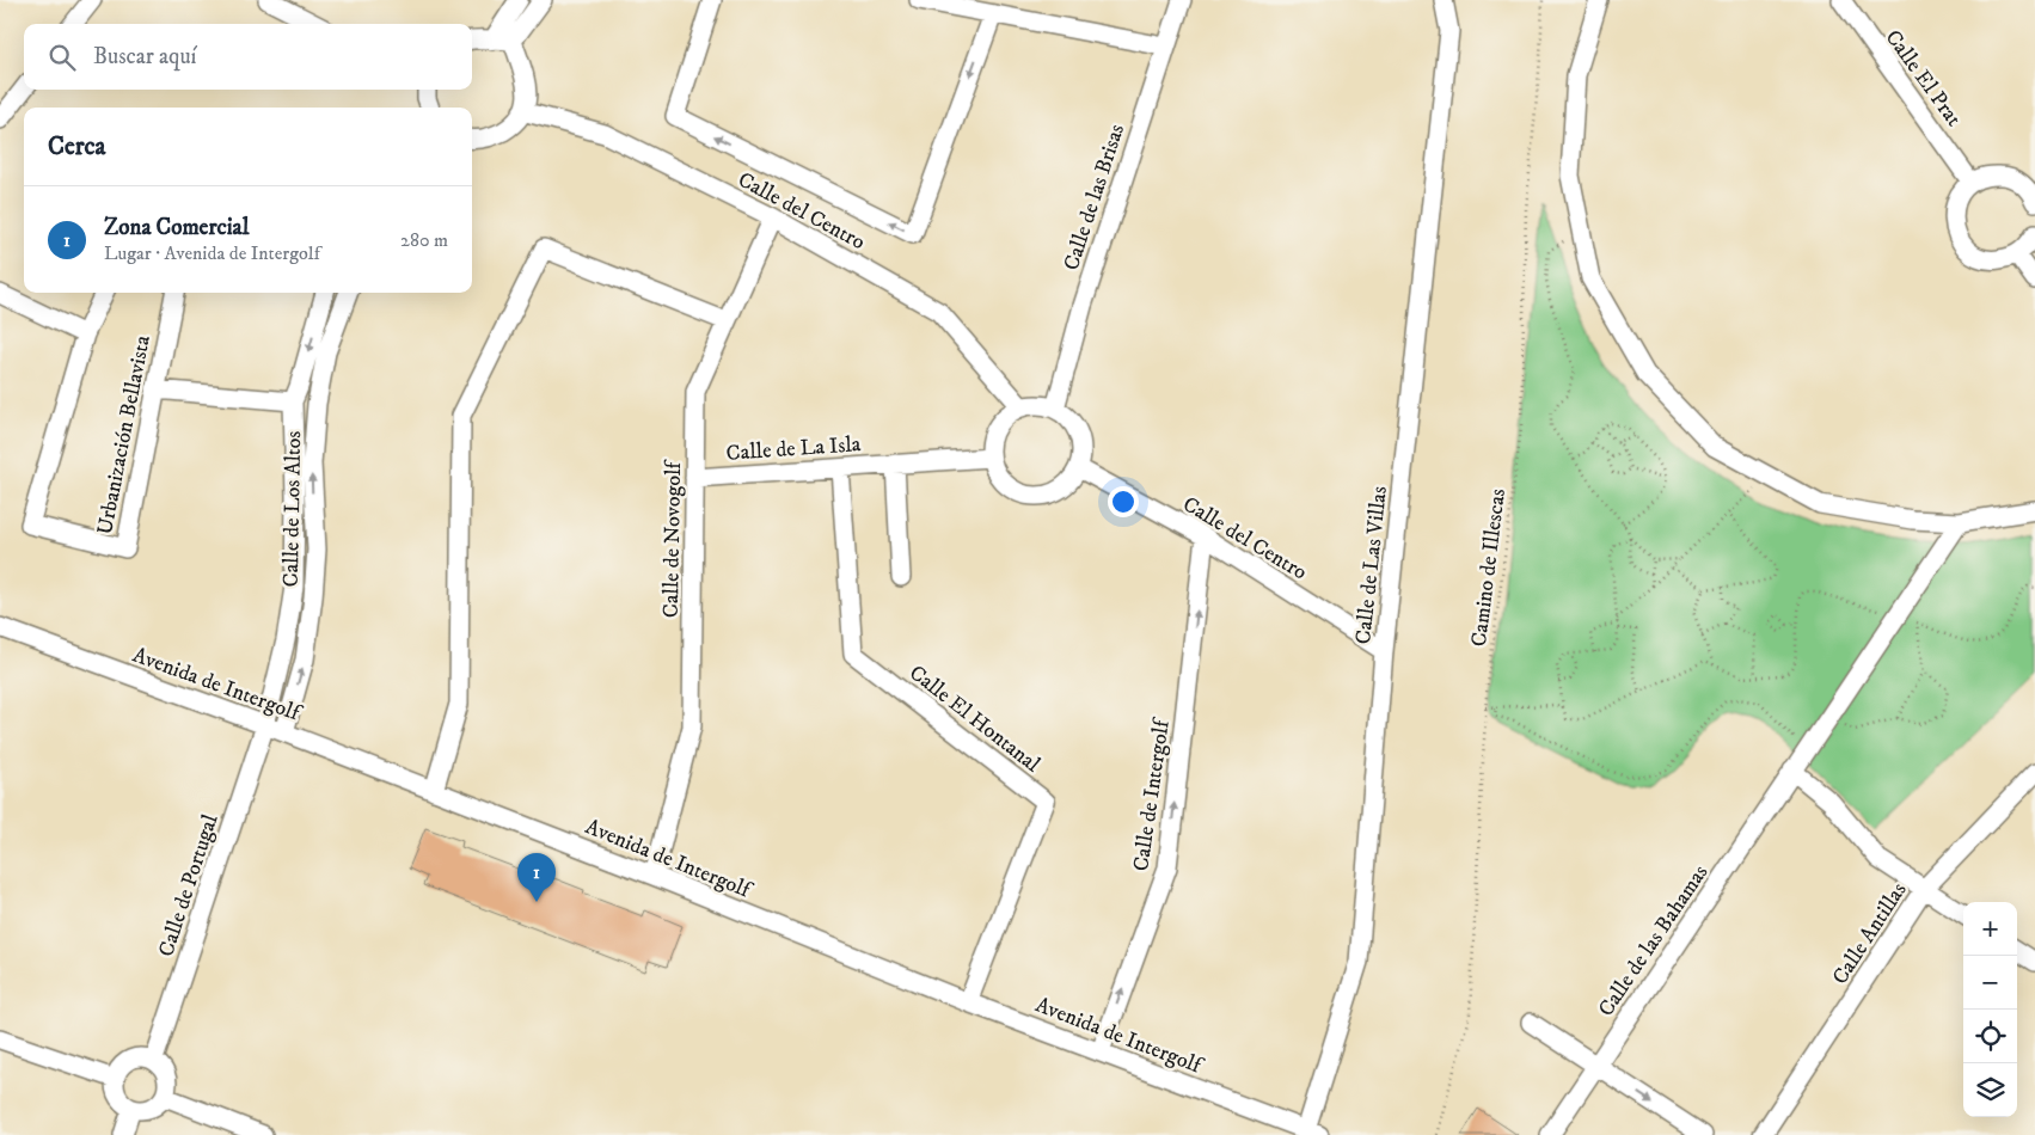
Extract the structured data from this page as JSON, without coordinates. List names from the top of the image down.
{
  "streets": {
    "street": [
      "Calle El Prat",
      "Calle de las Brisas",
      "Calle del Centro",
      "Urbanización Bellavista",
      "Calle de La Isla",
      "Calle de Los Altos",
      "Calle de Novogolf",
      "Calle de Las Villas",
      "Avenida de Intergolf",
      "Calle El Hontanal",
      "Calle de Intergolf",
      "Calle de Portugal",
      "Calle Antillas",
      "Calle de las Bahamas"
    ],
    "path": ["Camino de Illescas"]
  },
  "crossings": [
    ["Calle de las Brisas", "Calle del Centro"],
    ["Calle de las Brisas", "Calle de La Isla"],
    ["Calle del Centro", "Calle de La Isla"],
    ["Calle del Centro", "Calle de Novogolf"],
    ["Calle del Centro", "Calle de Las Villas"],
    ["Calle del Centro", "Calle de Intergolf"],
    ["Calle de La Isla", "Calle de Novogolf"],
    ["Calle de La Isla", "Calle El Hontanal"],
    ["Calle de Los Altos", "Avenida de Intergolf"],
    ["Calle de Los Altos", "Calle de Portugal"],
    ["Calle de Novogolf", "Avenida de Intergolf"],
    ["Calle de Las Villas", "Avenida de Intergolf"],
    ["Avenida de Intergolf", "Calle El Hontanal"],
    ["Avenida de Intergolf", "Calle de Intergolf"],
    ["Avenida de Intergolf", "Calle de Portugal"]
  ],
  "one_way": ["Calle de Intergolf"],
  "page": {
    "search": "Buscar aquí",
    "heading": "Cerca",
    "list": [
      {
        "mark": "1",
        "name": "Zona Comercial",
        "note": "Lugar · Avenida de Intergolf",
        "value": "280 m"
      }
    ],
    "pins": "1",
    "map_buttons": ["+", "−"]
  }
}
